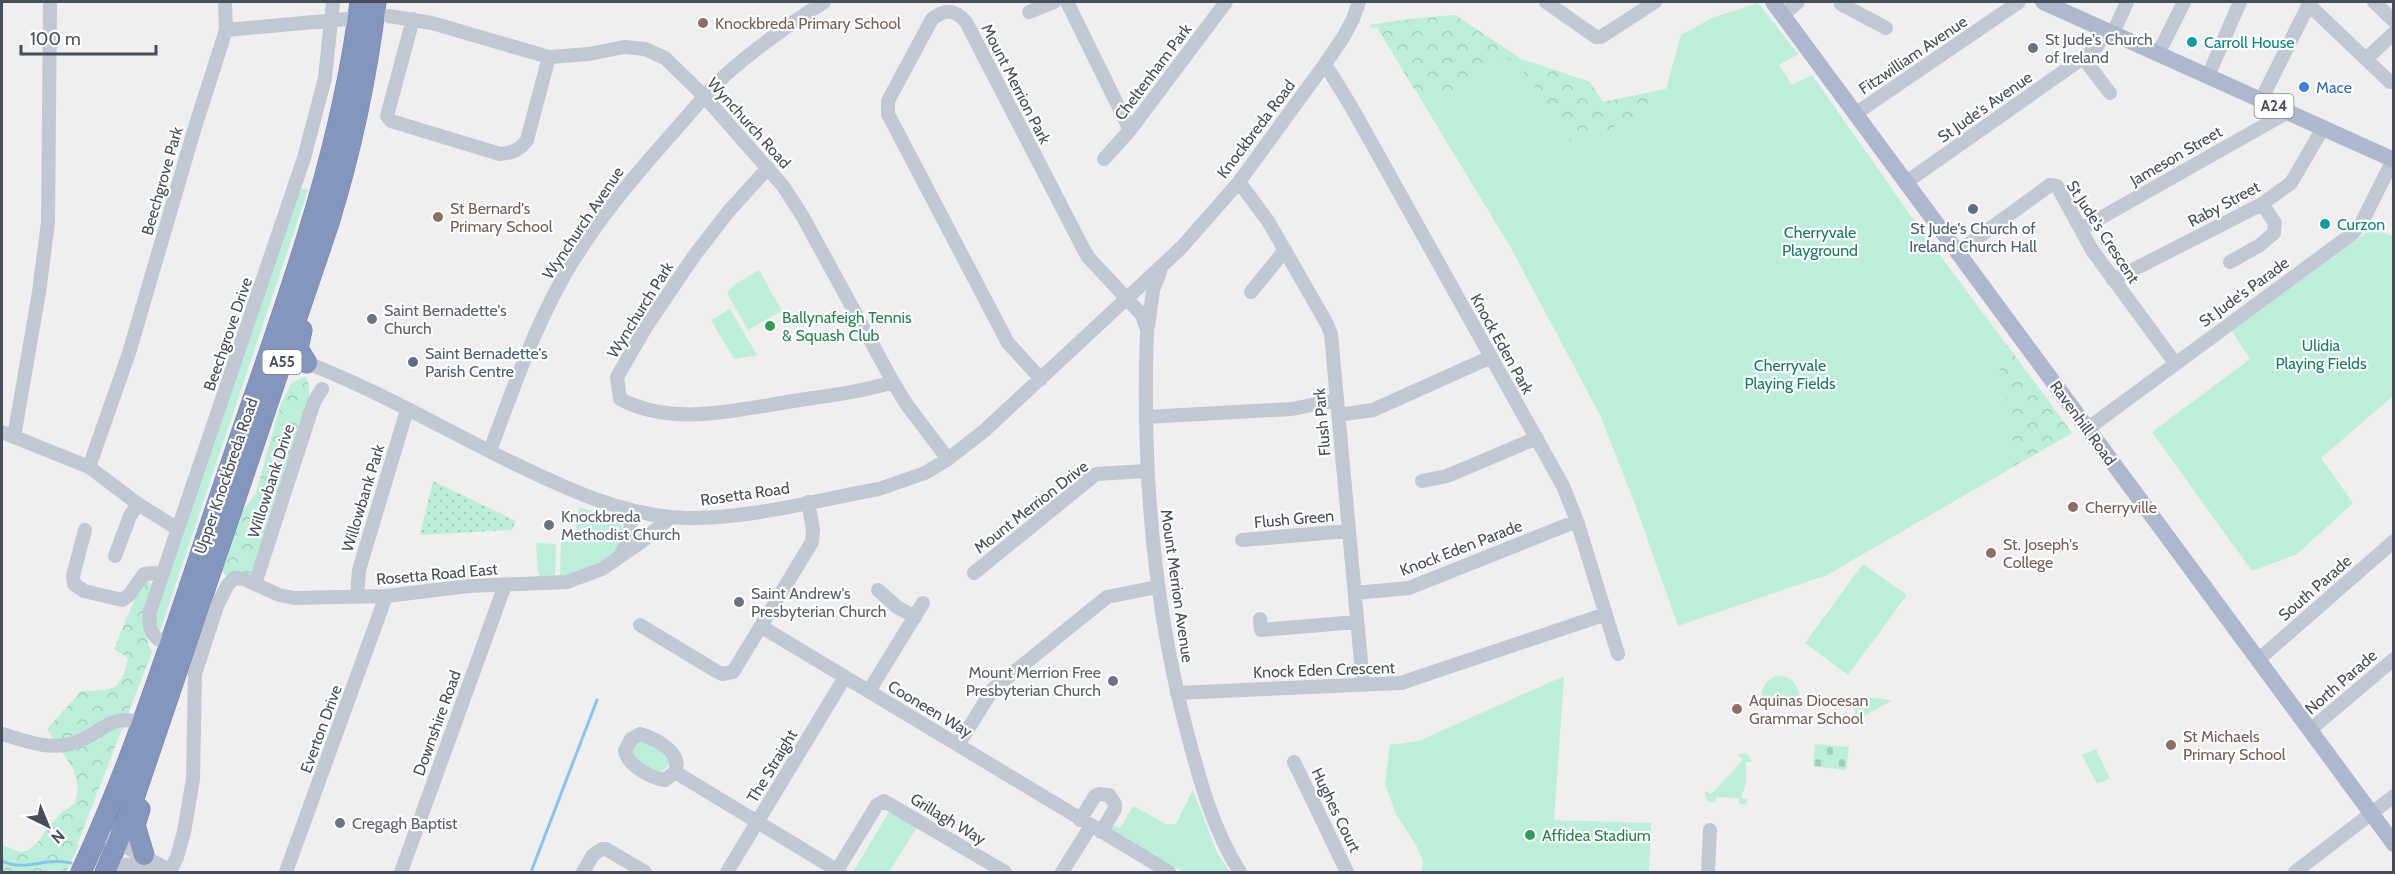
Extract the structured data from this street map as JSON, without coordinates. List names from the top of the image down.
{
  "streets": {
    "highway": ["A55", "Upper Knockbreda Road"],
    "main road": ["A24", "Ravenhill Road"],
    "street": [
      "Fitzwilliam Avenue",
      "Cheltenham Park",
      "Mount Merrion Park",
      "St Jude's Avenue",
      "Wynchurch Road",
      "Knockbreda Road",
      "Jameson Street",
      "Beechgrove Park",
      "Raby Street",
      "Wynchurch Avenue",
      "St Jude's Crescent",
      "St Jude's Parade",
      "Wynchurch Park",
      "Beechgrove Drive",
      "Knock Eden Park",
      "Flush Park",
      "Willowbank Drive",
      "Rosetta Road",
      "Willowbank Park",
      "Mount Merrion Drive",
      "Flush Green",
      "Knock Eden Parade",
      "Rosetta Road East",
      "Mount Merrion Avenue",
      "South Parade",
      "Knock Eden Crescent",
      "North Parade",
      "Cooneen Way",
      "Downshire Road",
      "Everton Drive",
      "The Straight",
      "Hughes Court",
      "Grillagh Way"
    ]
  },
  "crossings": [
    ["Fitzwilliam Avenue", "Ravenhill Road"],
    ["Mount Merrion Park", "Rosetta Road"],
    ["A24", "St Jude's Avenue"],
    ["A24", "Jameson Street"],
    ["A24", "Raby Street"],
    ["A24", "St Jude's Parade"],
    ["St Jude's Avenue", "Ravenhill Road"],
    ["Wynchurch Road", "Wynchurch Avenue"],
    ["Wynchurch Road", "Wynchurch Park"],
    ["Wynchurch Road", "Upper Knockbreda Road"],
    ["Wynchurch Road", "Rosetta Road"],
    ["Knockbreda Road", "Knock Eden Park"],
    ["Knockbreda Road", "Flush Park"],
    ["Knockbreda Road", "Rosetta Road"],
    ["Knockbreda Road", "Mount Merrion Avenue"],
    ["Jameson Street", "St Jude's Crescent"],
    ["Raby Street", "St Jude's Crescent"],
    ["Wynchurch Avenue", "Rosetta Road"],
    ["St Jude's Crescent", "St Jude's Parade"],
    ["St Jude's Crescent", "Ravenhill Road"],
    ["St Jude's Parade", "Ravenhill Road"],
    ["Beechgrove Drive", "Upper Knockbreda Road"],
    ["Knock Eden Park", "Knock Eden Parade"],
    ["Knock Eden Park", "Knock Eden Crescent"],
    ["Flush Park", "Flush Green"],
    ["Flush Park", "Knock Eden Parade"],
    ["Flush Park", "Knock Eden Crescent"],
    ["Ravenhill Road", "South Parade"],
    ["Ravenhill Road", "North Parade"],
    ["Upper Knockbreda Road", "Rosetta Road"],
    ["Willowbank Drive", "Rosetta Road East"],
    ["Rosetta Road", "Willowbank Park"],
    ["Rosetta Road", "Rosetta Road East"],
    ["Rosetta Road", "Mount Merrion Avenue"],
    ["Willowbank Park", "Rosetta Road East"],
    ["Mount Merrion Drive", "Mount Merrion Avenue"],
    ["Rosetta Road East", "Downshire Road"],
    ["Rosetta Road East", "Everton Drive"],
    ["Mount Merrion Avenue", "Knock Eden Crescent"],
    ["Cooneen Way", "The Straight"]
  ],
  "parks": ["Cherryvale Playground", "Ulidia Playing Fields", "Cherryvale Playing Fields"],
  "places": [
    "Knockbreda Primary School",
    "Carroll House",
    "St Jude's Church of Ireland",
    "Mace",
    "St Jude's Church of Ireland Church Hall",
    "St Bernard's Primary School",
    "Curzon",
    "Saint Bernadette's Church",
    "Ballynafeigh Tennis & Squash Club",
    "Saint Bernadette's Parish Centre",
    "Cherryville",
    "Knockbreda Methodist Church",
    "St. Joseph's College",
    "Saint Andrew's Presbyterian Church",
    "Mount Merrion Free Presbyterian Church",
    "Aquinas Diocesan Grammar School",
    "St Michaels Primary School",
    "Cregagh Baptist",
    "Affidea Stadium"
  ],
  "scale_bar": "100 m",
  "north": "bottom right"
}
